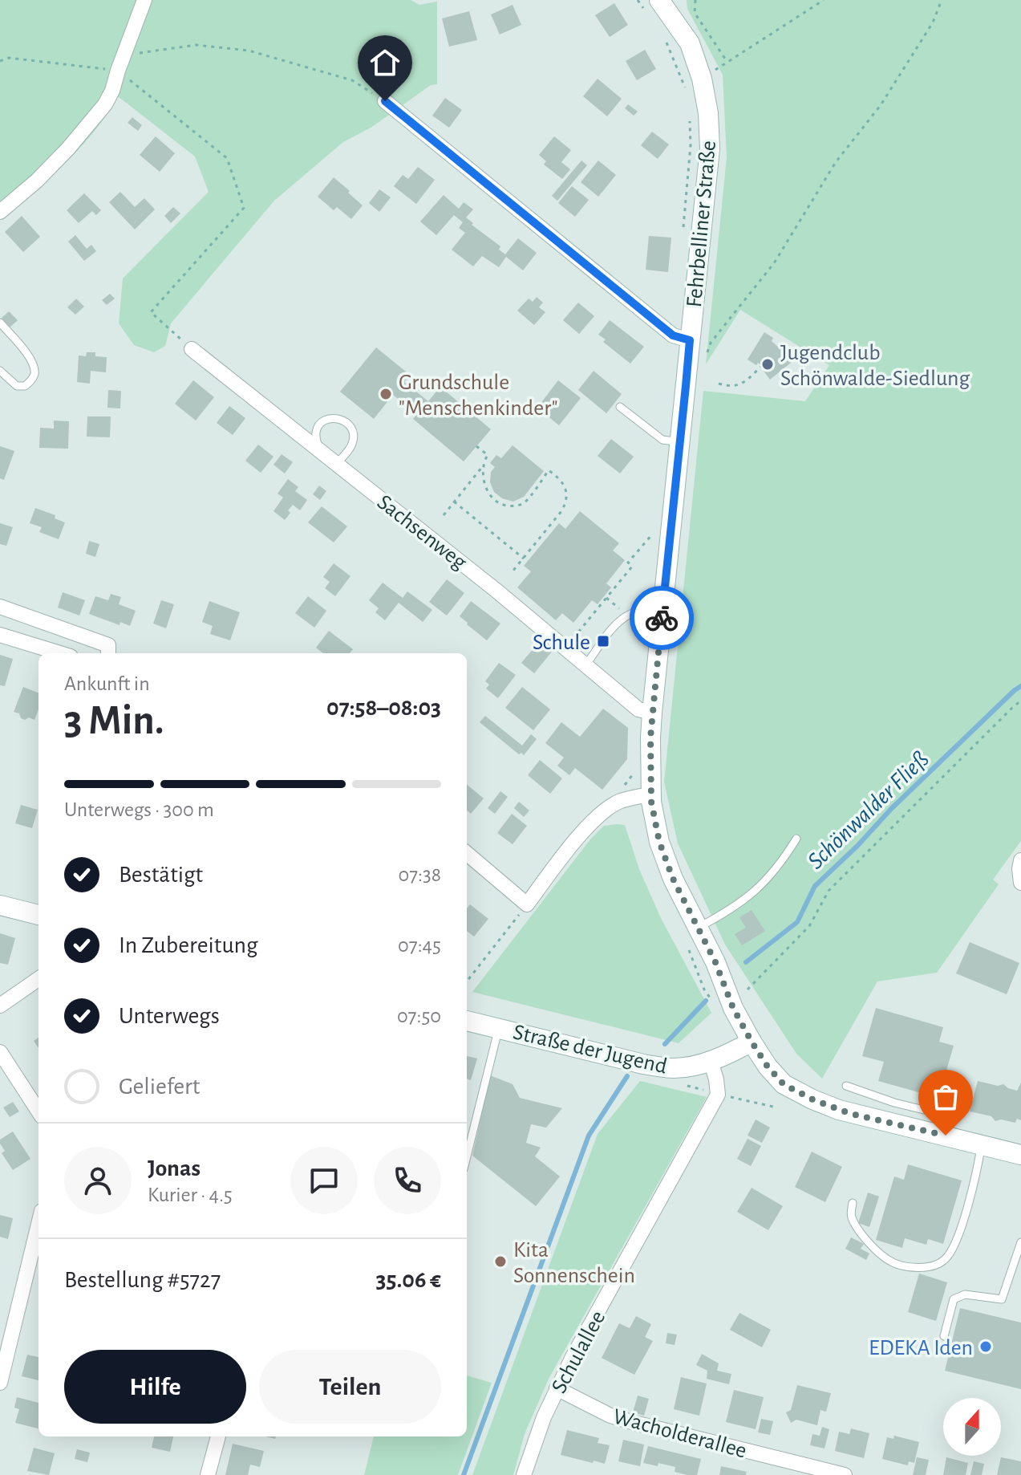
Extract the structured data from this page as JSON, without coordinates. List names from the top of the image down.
{
  "streets": {
    "main road": ["Fehrbelliner Straße", "Straße der Jugend"],
    "street": ["Sachsenweg", "Schulallee", "Wacholderallee"]
  },
  "crossings": [
    ["Fehrbelliner Straße", "Sachsenweg"],
    ["Fehrbelliner Straße", "Straße der Jugend"],
    ["Schulallee", "Wacholderallee"]
  ],
  "water": ["Schönwalder Fließ"],
  "places": {
    "other": [
      "Jugendclub Schönwalde-Siedlung",
      "Grundschule \"Menschenkinder\"",
      "Kita Sonnenschein",
      "EDEKA Iden"
    ],
    "transit": ["Schule"]
  },
  "north": "top",
  "page": {
    "heading": ["3 Min.", "Ankunft in", "07:58–08:03"],
    "panel": [
      "Jonas",
      "Kurier · 4.5",
      "Bestellung #5727",
      "35.06 €"
    ],
    "bar": "Unterwegs · 300 m",
    "list": [
      ["Bestätigt", "07:38"],
      ["In Zubereitung", "07:45"],
      ["Unterwegs", "07:50"],
      "Geliefert"
    ],
    "buttons": ["Hilfe", "Teilen"]
  }
}
